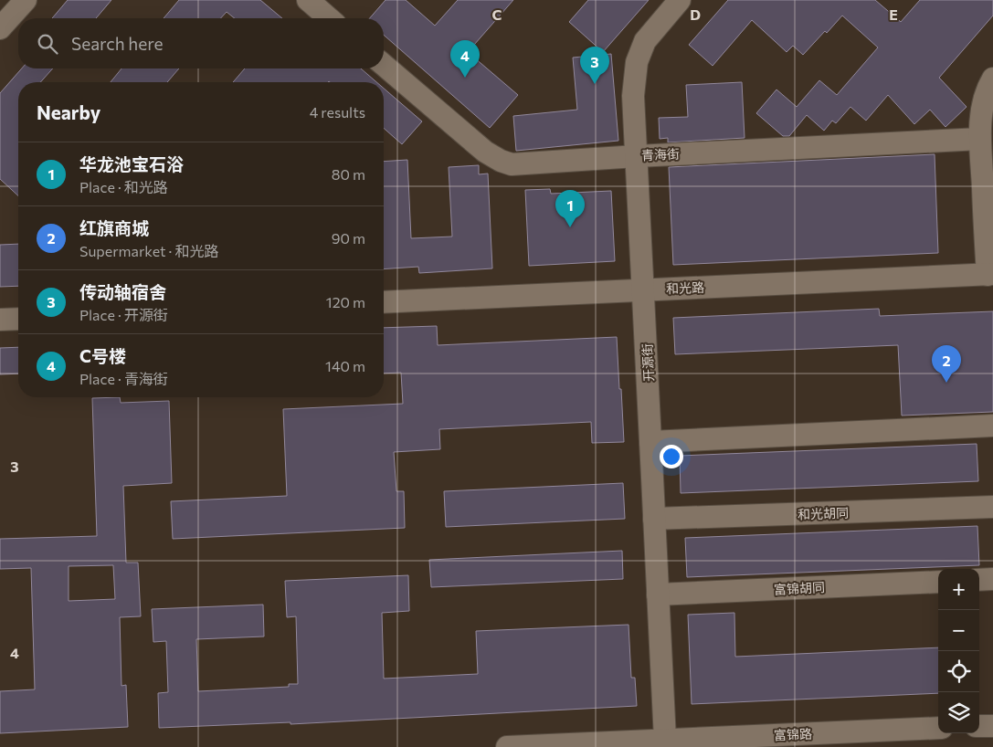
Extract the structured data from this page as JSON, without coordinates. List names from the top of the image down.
{
  "streets": {
    "street": [
      "青海街",
      "和光路",
      "开源街",
      "和光胡同",
      "富锦胡同",
      "富锦路"
    ]
  },
  "crossings": [
    ["青海街", "开源街"],
    ["和光路", "开源街"],
    ["开源街", "和光胡同"],
    ["开源街", "富锦胡同"],
    ["开源街", "富锦路"]
  ],
  "page": {
    "search": "Search here",
    "pins": [
      "4",
      "3",
      "1",
      "2"
    ],
    "heading": ["Nearby", "4 results"],
    "list": [
      {
        "mark": "1",
        "name": "华龙池宝石浴",
        "note": "Place · 和光路",
        "value": "80 m"
      },
      {
        "mark": "2",
        "name": "红旗商城",
        "note": "Supermarket · 和光路",
        "value": "90 m"
      },
      {
        "mark": "3",
        "name": "传动轴宿舍",
        "note": "Place · 开源街",
        "value": "120 m"
      },
      {
        "mark": "4",
        "name": "C号楼",
        "note": "Place · 青海街",
        "value": "140 m"
      }
    ],
    "map_buttons": ["+", "−"]
  },
  "grid": {
    "columns": ["C", "D", "E"],
    "rows": ["3", "4"]
  }
}
